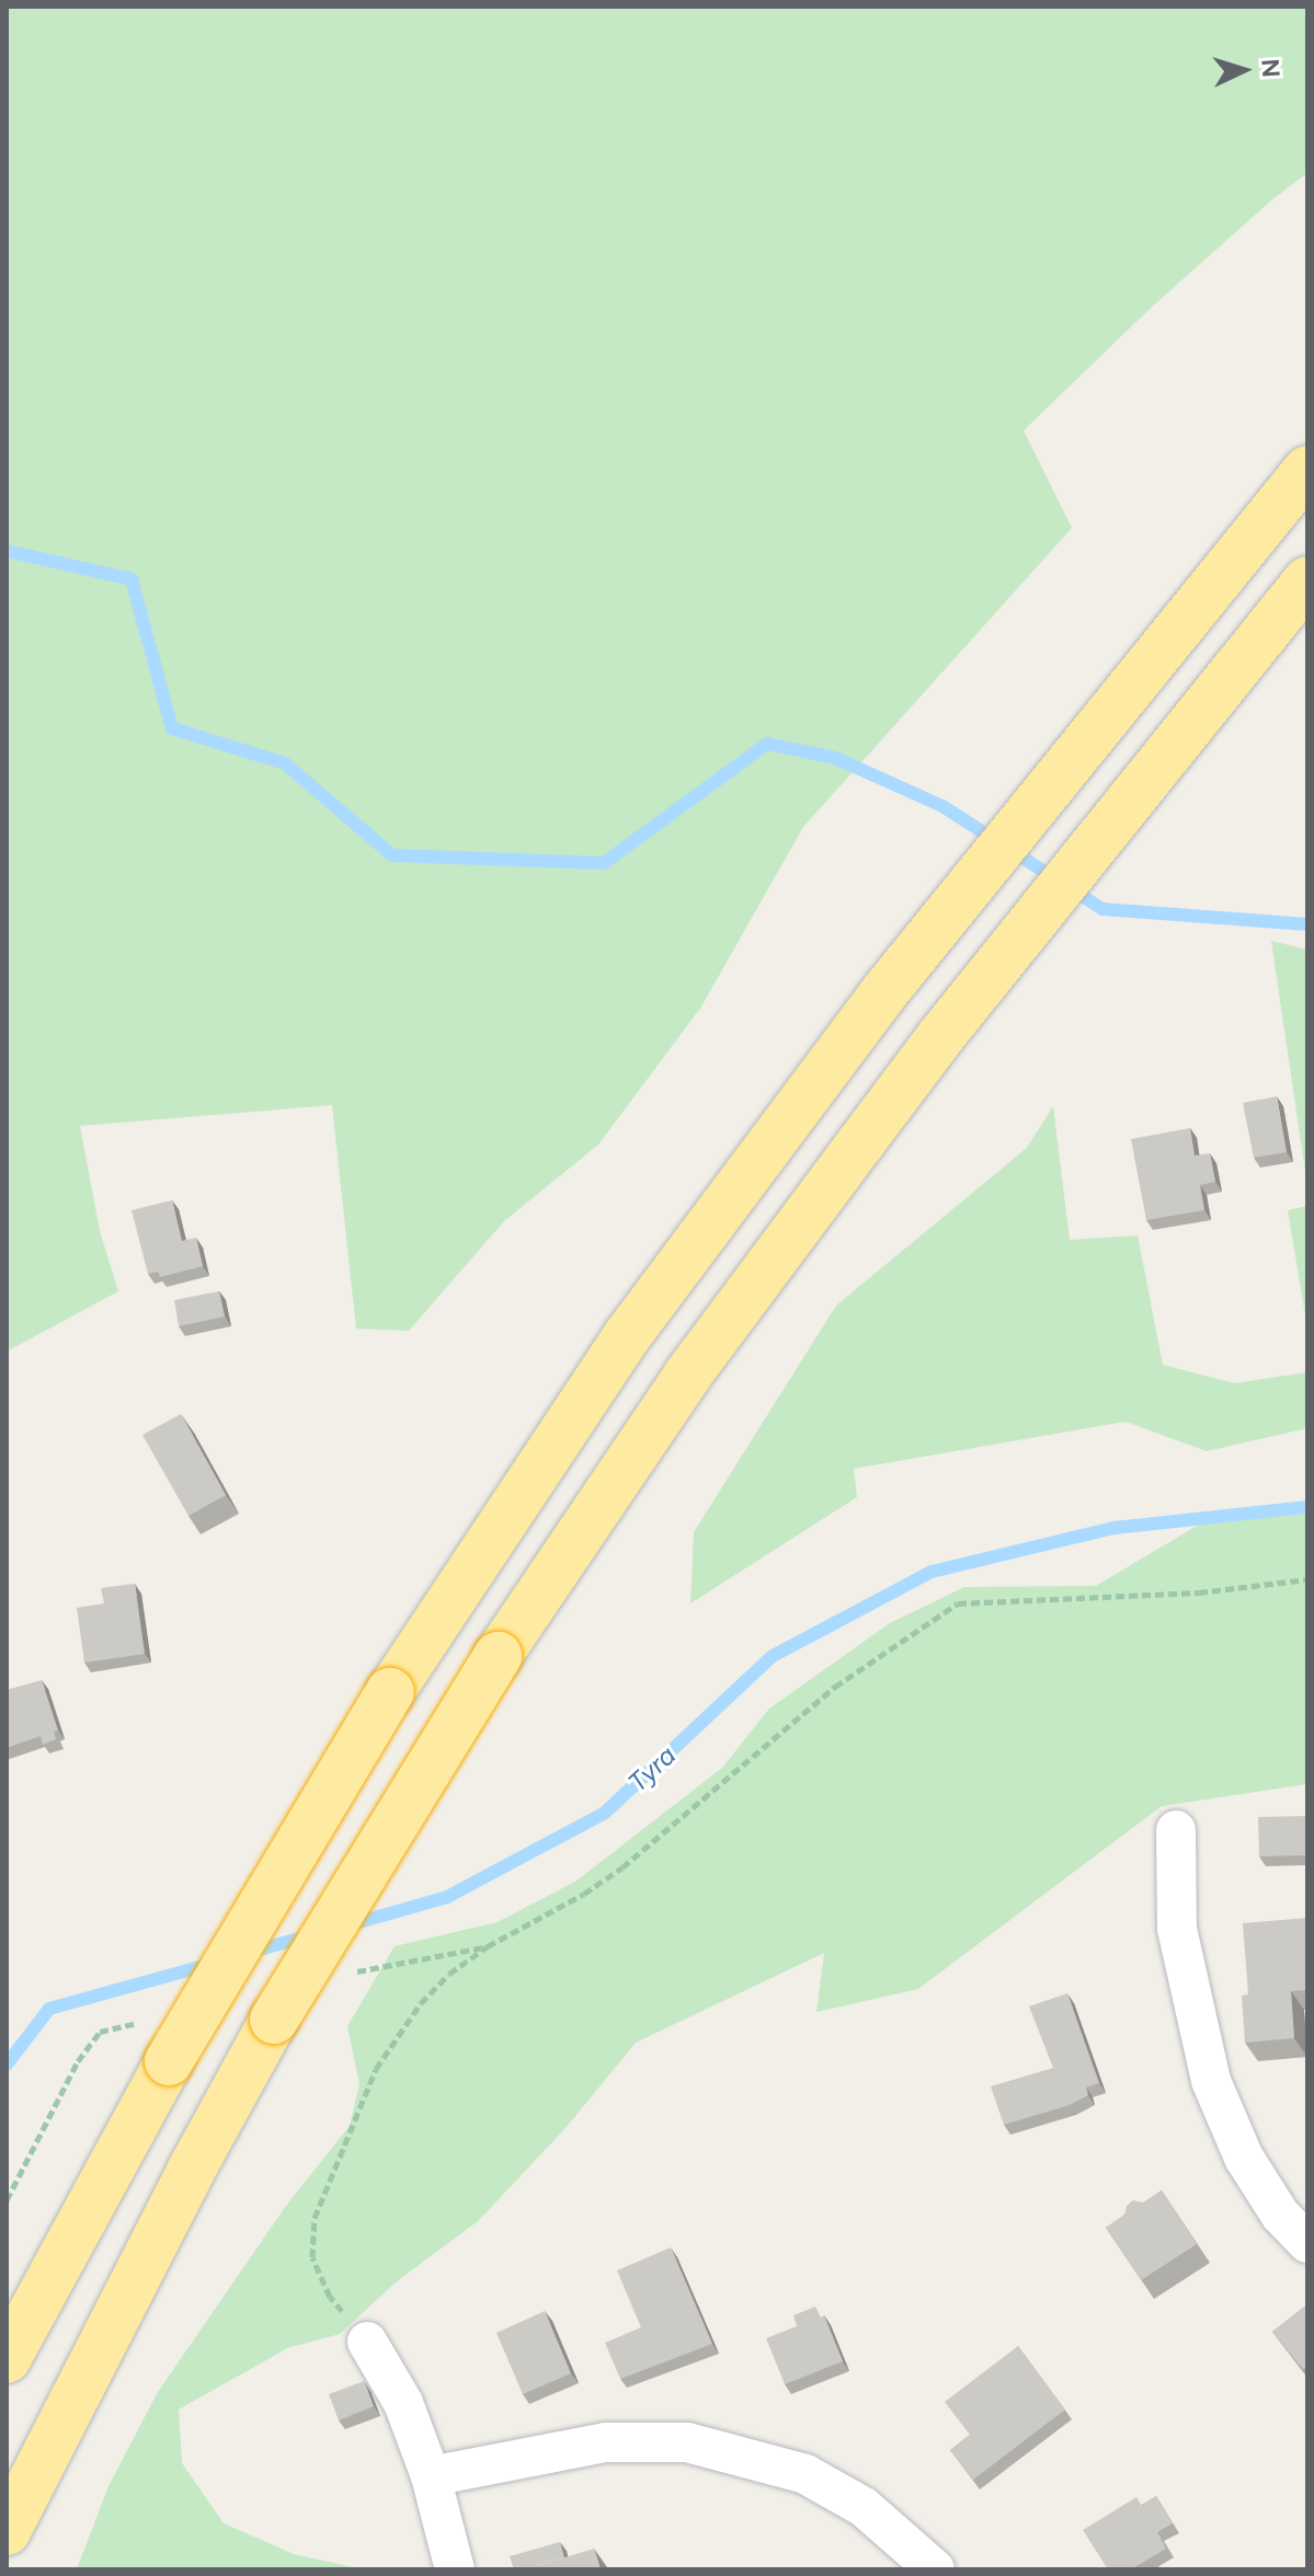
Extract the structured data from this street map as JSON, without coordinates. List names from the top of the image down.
{
  "water": ["Tyra"],
  "north": "right"
}
